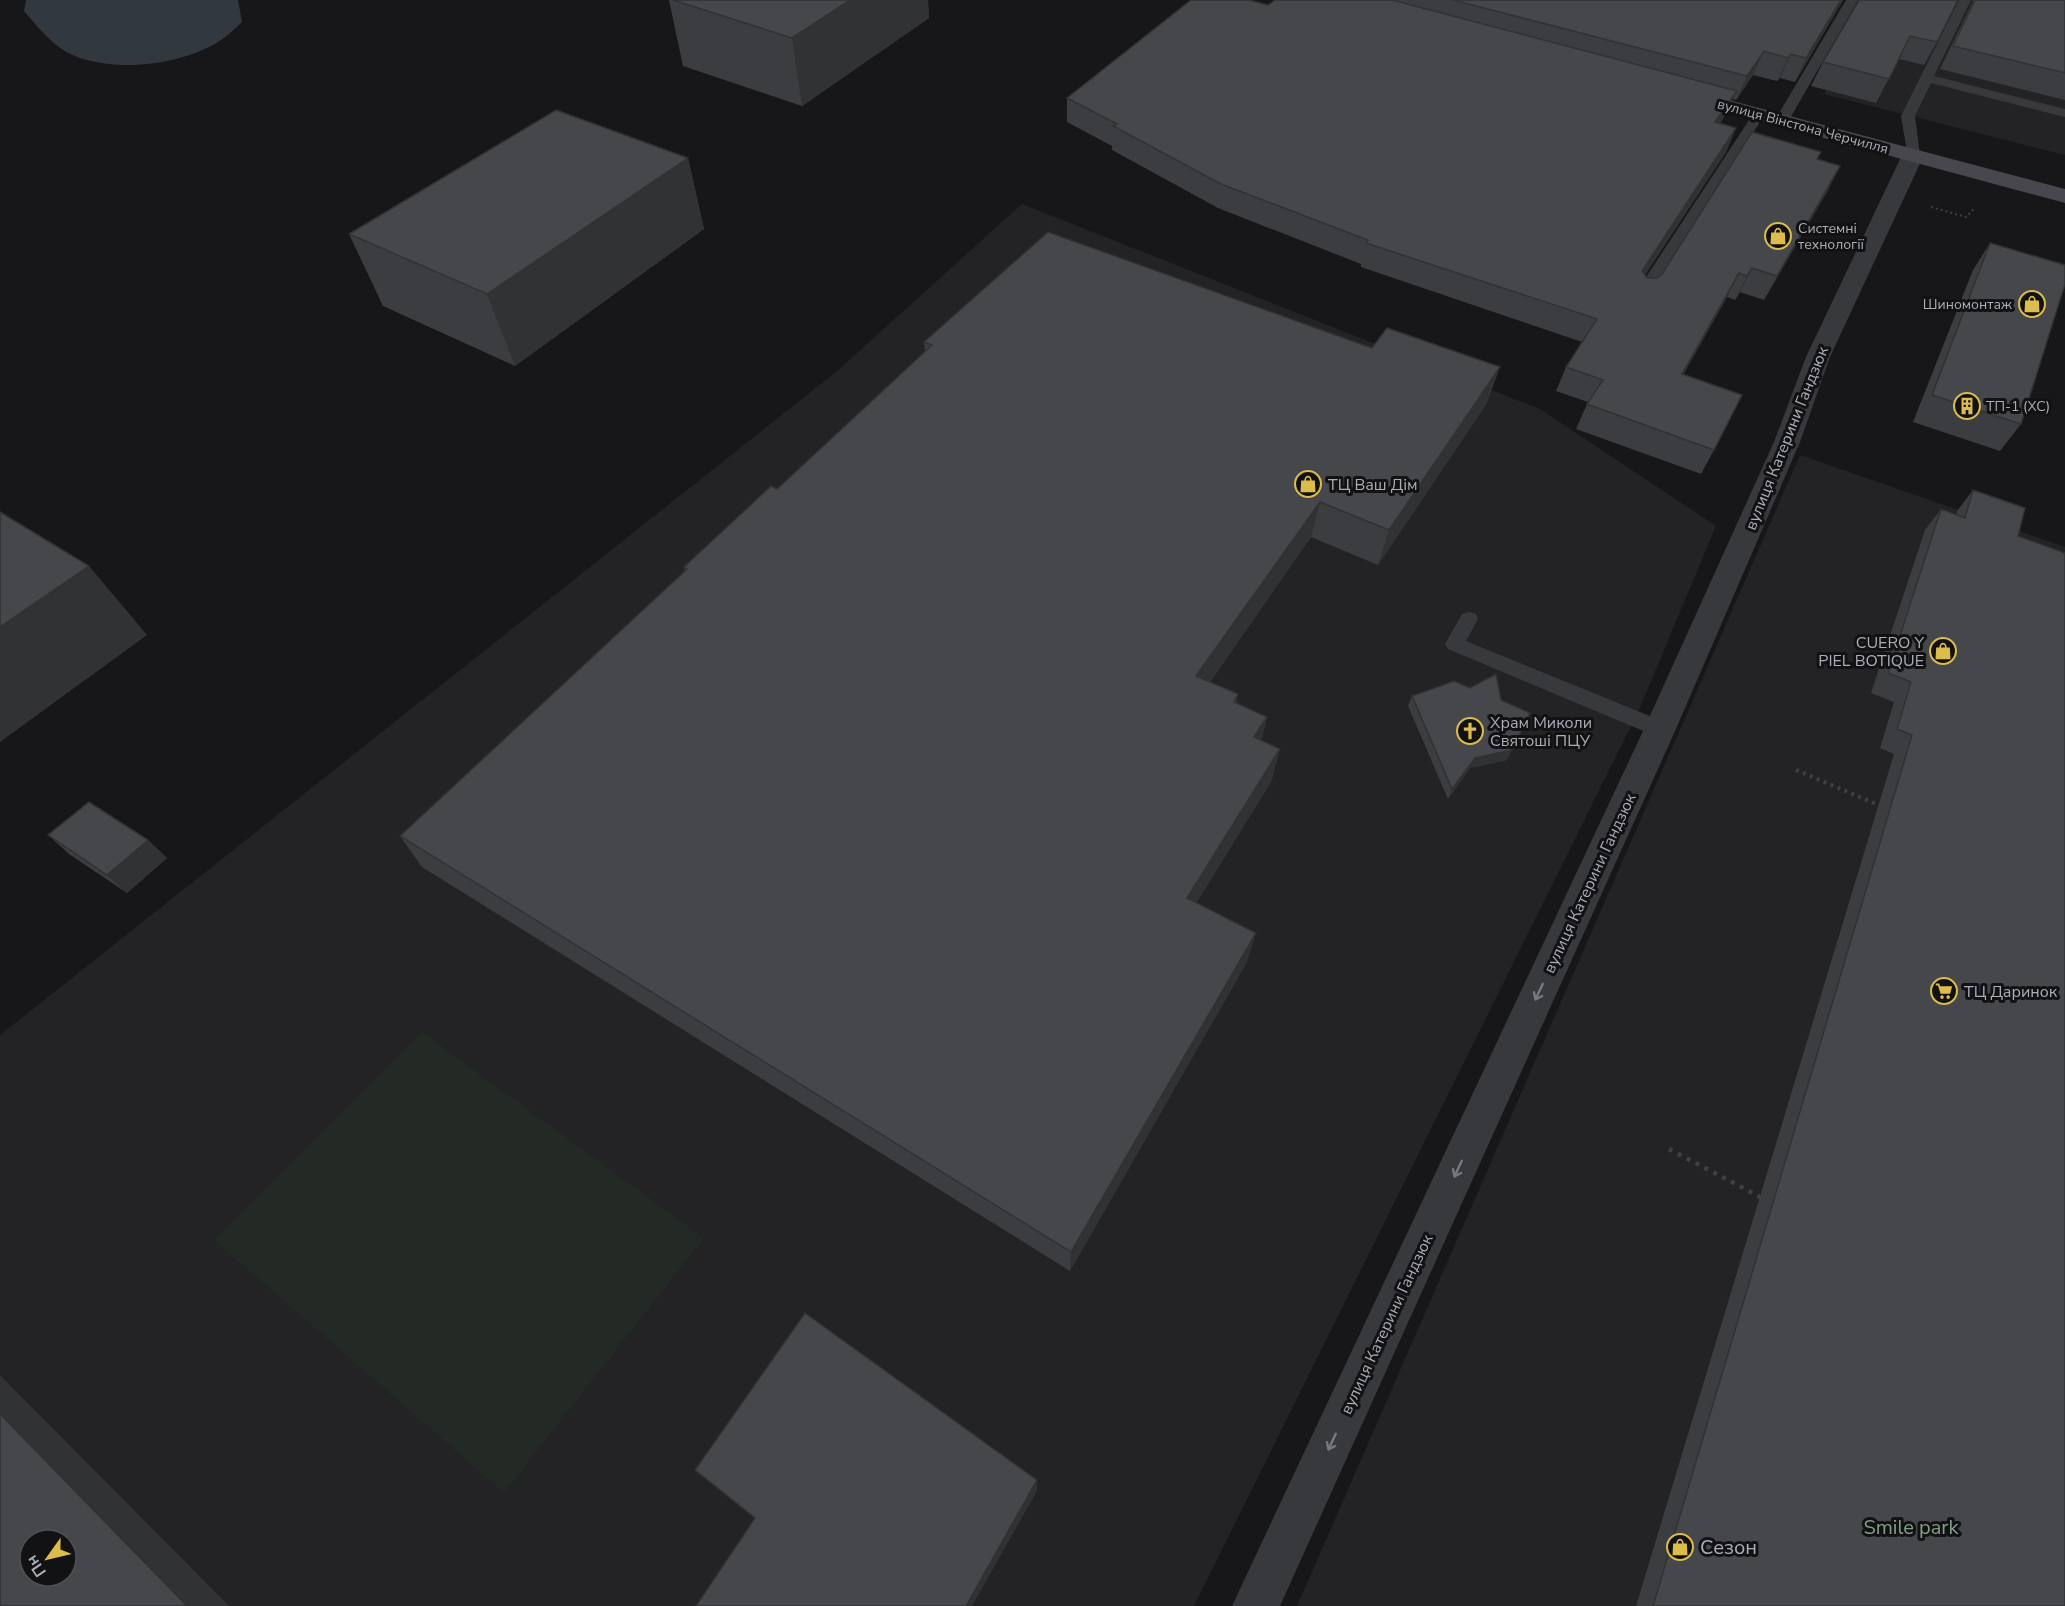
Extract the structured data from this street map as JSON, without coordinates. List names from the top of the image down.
{
  "streets": {
    "street": ["вулиця Вінстона Черчилля", "вулиця Катерини Гандзюк"]
  },
  "crossings": [
    ["вулиця Вінстона Черчилля", "вулиця Катерини Гандзюк"]
  ],
  "one_way": ["вулиця Катерини Гандзюк"],
  "parks": ["Smile park"],
  "places": {
    "shop": [
      "Системні технології",
      "Шиномонтаж",
      "ТЦ Ваш Дім",
      "CUERO Y PIEL BOTIQUE",
      "Сезон"
    ],
    "building": ["ТП-1 (ХС)"],
    "church": ["Храм Миколи Святоші ПЦУ"],
    "supermarket": ["ТЦ Даринок"]
  },
  "north": "bottom left"
}
